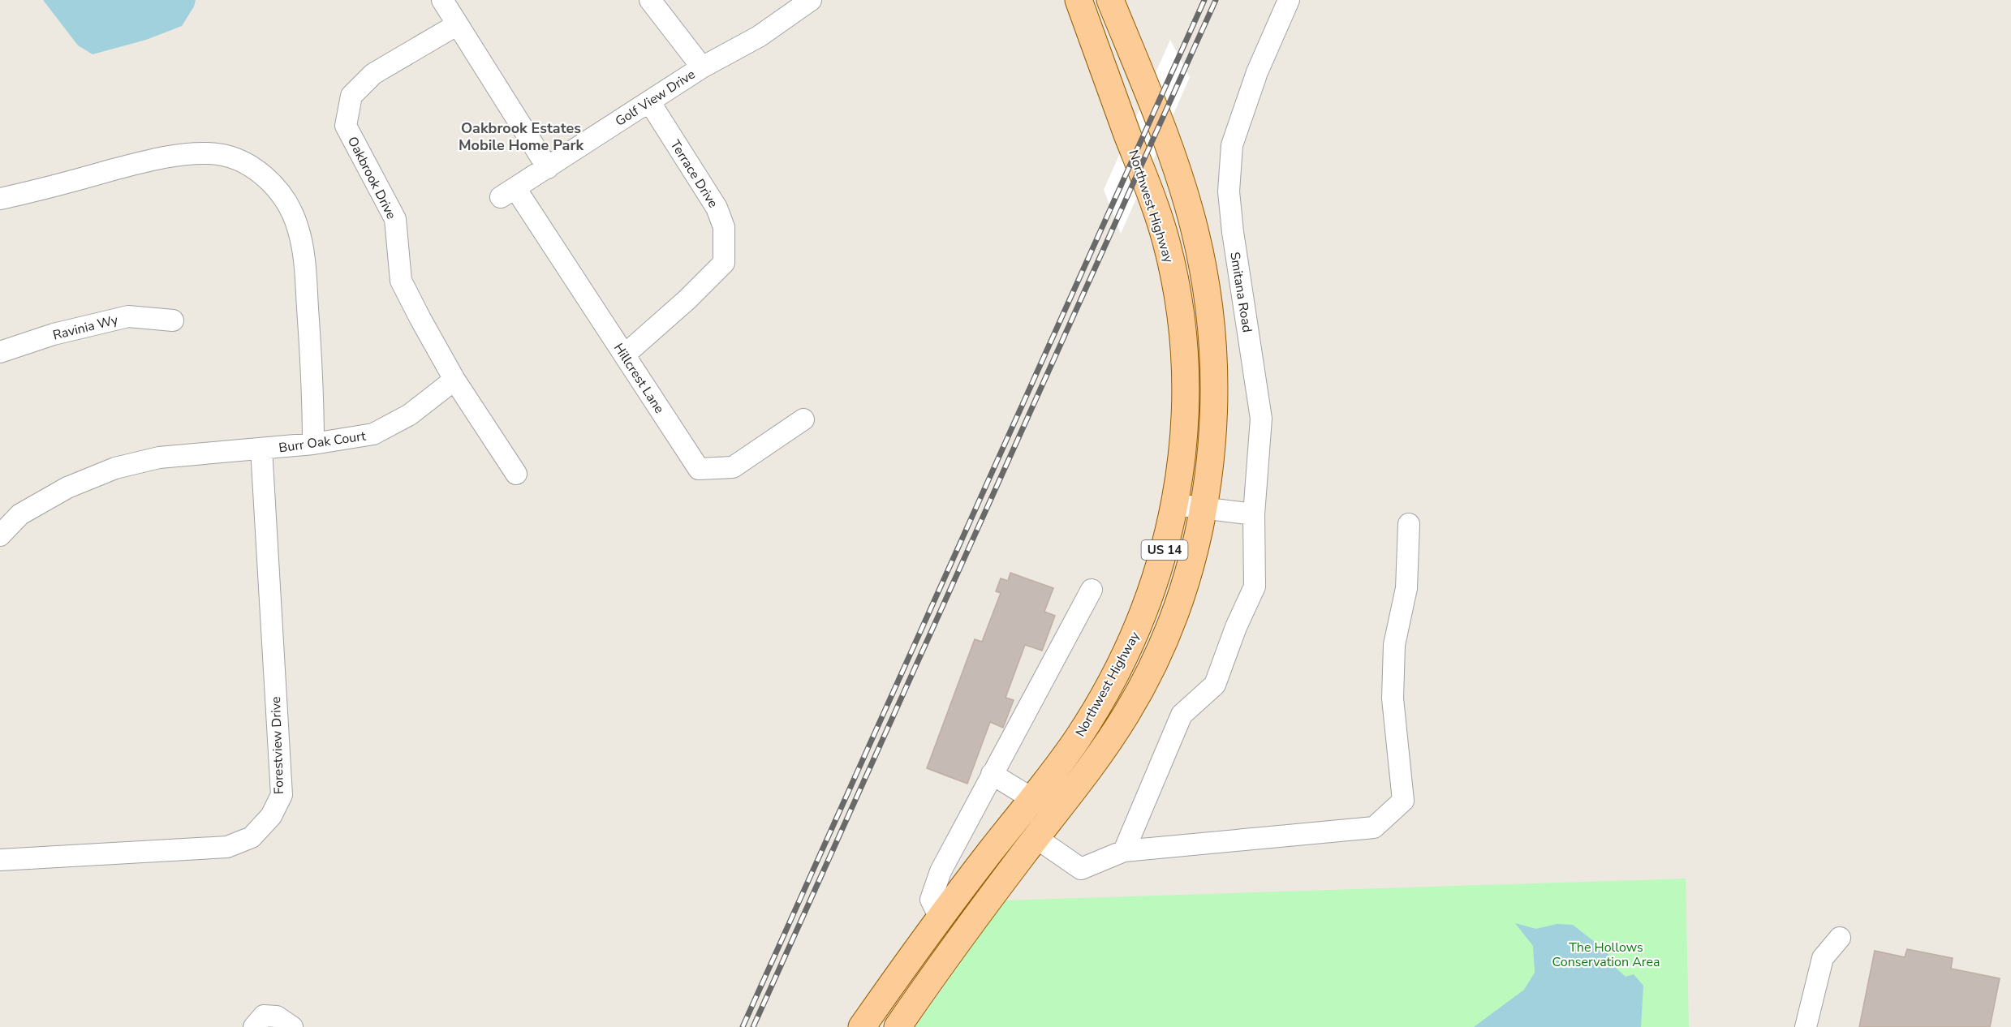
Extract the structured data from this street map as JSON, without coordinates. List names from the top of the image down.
{
  "streets": {
    "main road": ["Northwest Highway", "US 14"],
    "street": [
      "Golf View Drive",
      "Terrace Drive",
      "Oakbrook Drive",
      "Smitana Road",
      "Ravinia Wy",
      "Hillcrest Lane",
      "Burr Oak Court",
      "Forestview Drive"
    ]
  },
  "crossings": [
    ["Golf View Drive", "Terrace Drive"],
    ["Golf View Drive", "Hillcrest Lane"],
    ["Terrace Drive", "Hillcrest Lane"],
    ["Oakbrook Drive", "Burr Oak Court"],
    ["Burr Oak Court", "Forestview Drive"]
  ],
  "districts": ["Oakbrook Estates Mobile Home Park"],
  "parks": ["The Hollows Conservation Area"]
}
